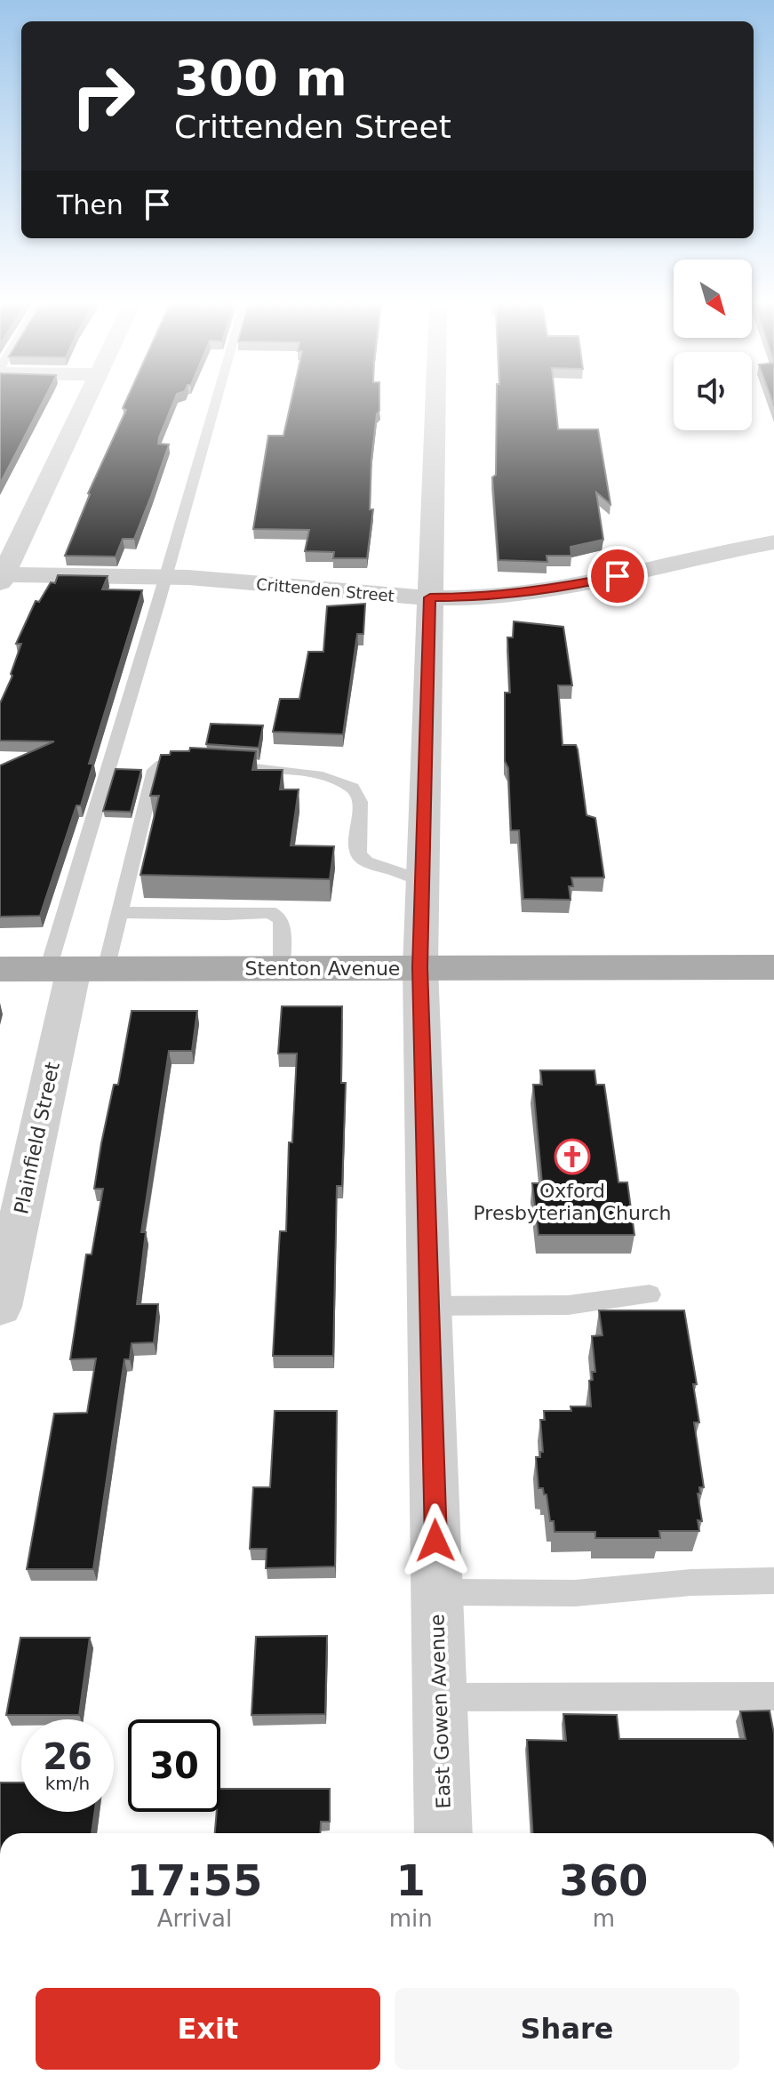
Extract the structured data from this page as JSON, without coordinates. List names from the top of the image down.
{
  "streets": {
    "main road": ["Stenton Avenue"],
    "street": ["Crittenden Street", "Plainfield Street", "East Gowen Avenue"]
  },
  "crossings": [
    ["Crittenden Street", "East Gowen Avenue"],
    ["Stenton Avenue", "Plainfield Street"],
    ["Stenton Avenue", "East Gowen Avenue"]
  ],
  "places": {
    "church": ["Oxford Presbyterian Church"]
  },
  "north": "bottom right",
  "page": {
    "turn": ["300 m", "Crittenden Street"],
    "then": "Then",
    "speed": "26 km/h",
    "limit": "30",
    "eta": [
      "17:55",
      "Arrival",
      "1",
      "min",
      "360",
      "m"
    ],
    "buttons": ["Exit", "Share"]
  }
}
